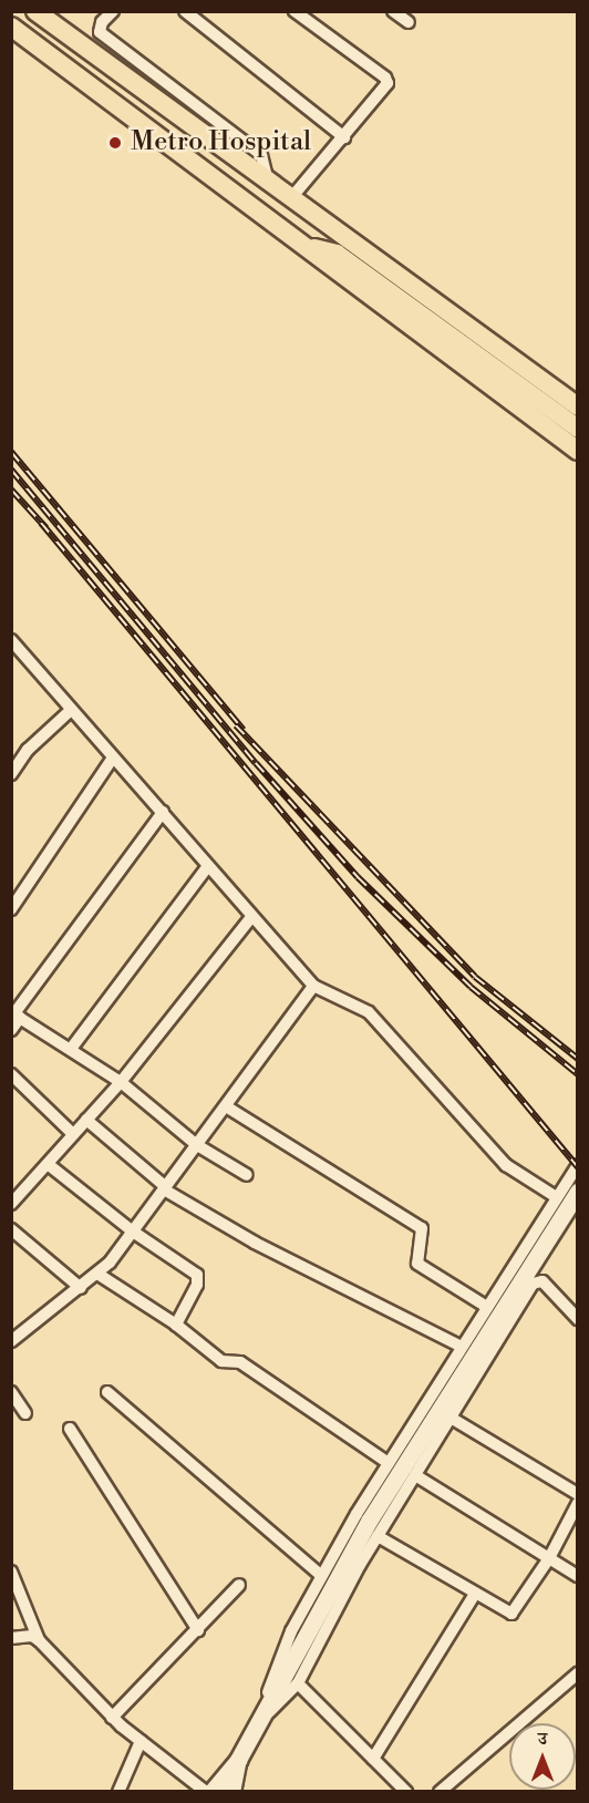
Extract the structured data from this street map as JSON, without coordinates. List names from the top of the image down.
{
  "places": ["Metro Hospital"],
  "north": "top"
}
